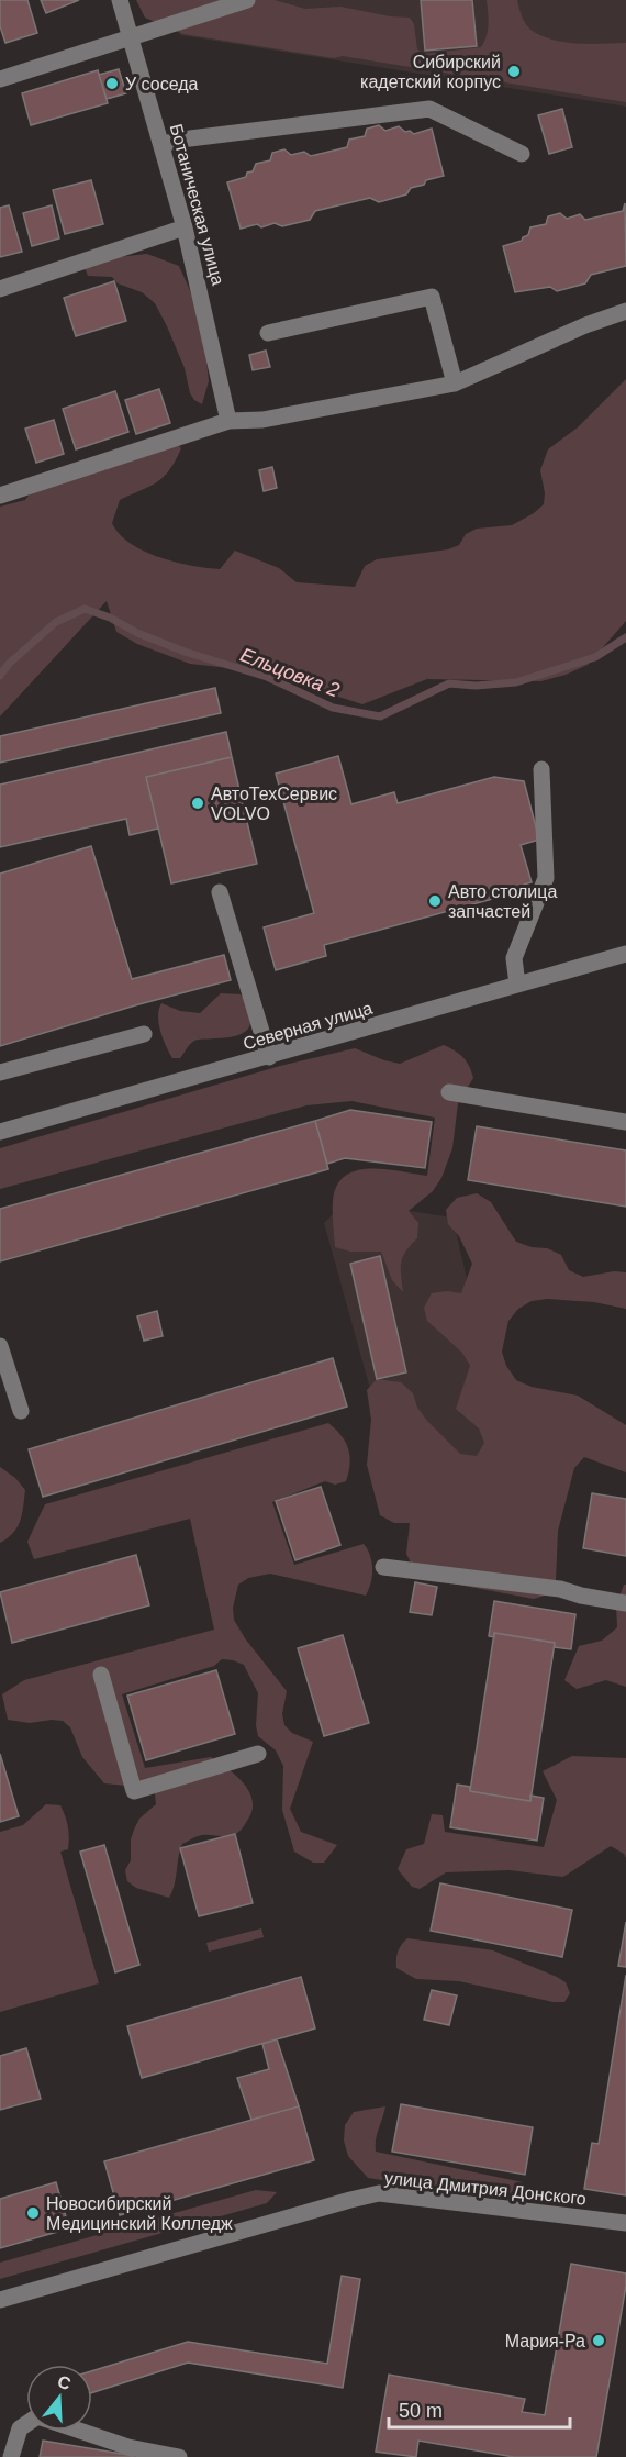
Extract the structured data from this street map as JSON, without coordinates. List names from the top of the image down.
{
  "streets": {
    "street": ["Ботаническая улица", "Северная улица", "улица Дмитрия Донского"]
  },
  "water": ["Ельцовка 2"],
  "places": [
    "Сибирский кадетский корпус",
    "У соседа",
    "АвтоТехСервис VOLVO",
    "Авто столица запчастей",
    "Новосибирский Медицинский Колледж",
    "Мария-Ра"
  ],
  "scale_bar": "50 m",
  "north": "top"
}
